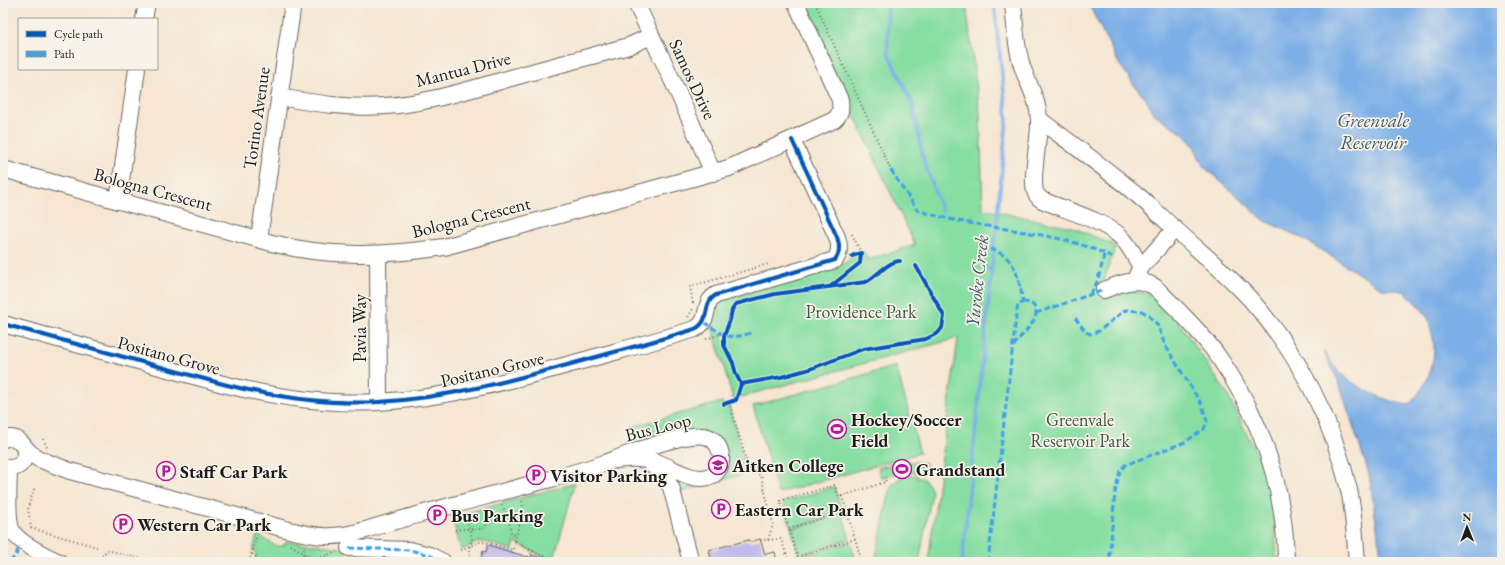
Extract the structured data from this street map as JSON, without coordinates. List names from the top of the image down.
{
  "streets": {
    "street": [
      "Mantua Drive",
      "Samos Drive",
      "Torino Avenue",
      "Bologna Crescent",
      "Pavia Way",
      "Positano Grove",
      "Bus Loop"
    ]
  },
  "crossings": [
    ["Mantua Drive", "Samos Drive"],
    ["Mantua Drive", "Torino Avenue"],
    ["Samos Drive", "Bologna Crescent"],
    ["Torino Avenue", "Bologna Crescent"],
    ["Bologna Crescent", "Pavia Way"],
    ["Bologna Crescent", "Positano Grove"],
    ["Pavia Way", "Positano Grove"]
  ],
  "water": ["Greenvale Reservoir", "Yuroke Creek"],
  "parks": ["Providence Park", "Greenvale Reservoir Park"],
  "places": {
    "sports": ["Hockey/Soccer Field", "Grandstand"],
    "school or university": ["Aitken College"],
    "parking": [
      "Staff Car Park",
      "Visitor Parking",
      "Eastern Car Park",
      "Bus Parking",
      "Western Car Park"
    ]
  },
  "legend": ["Cycle path", "Path"],
  "north": "top"
}
